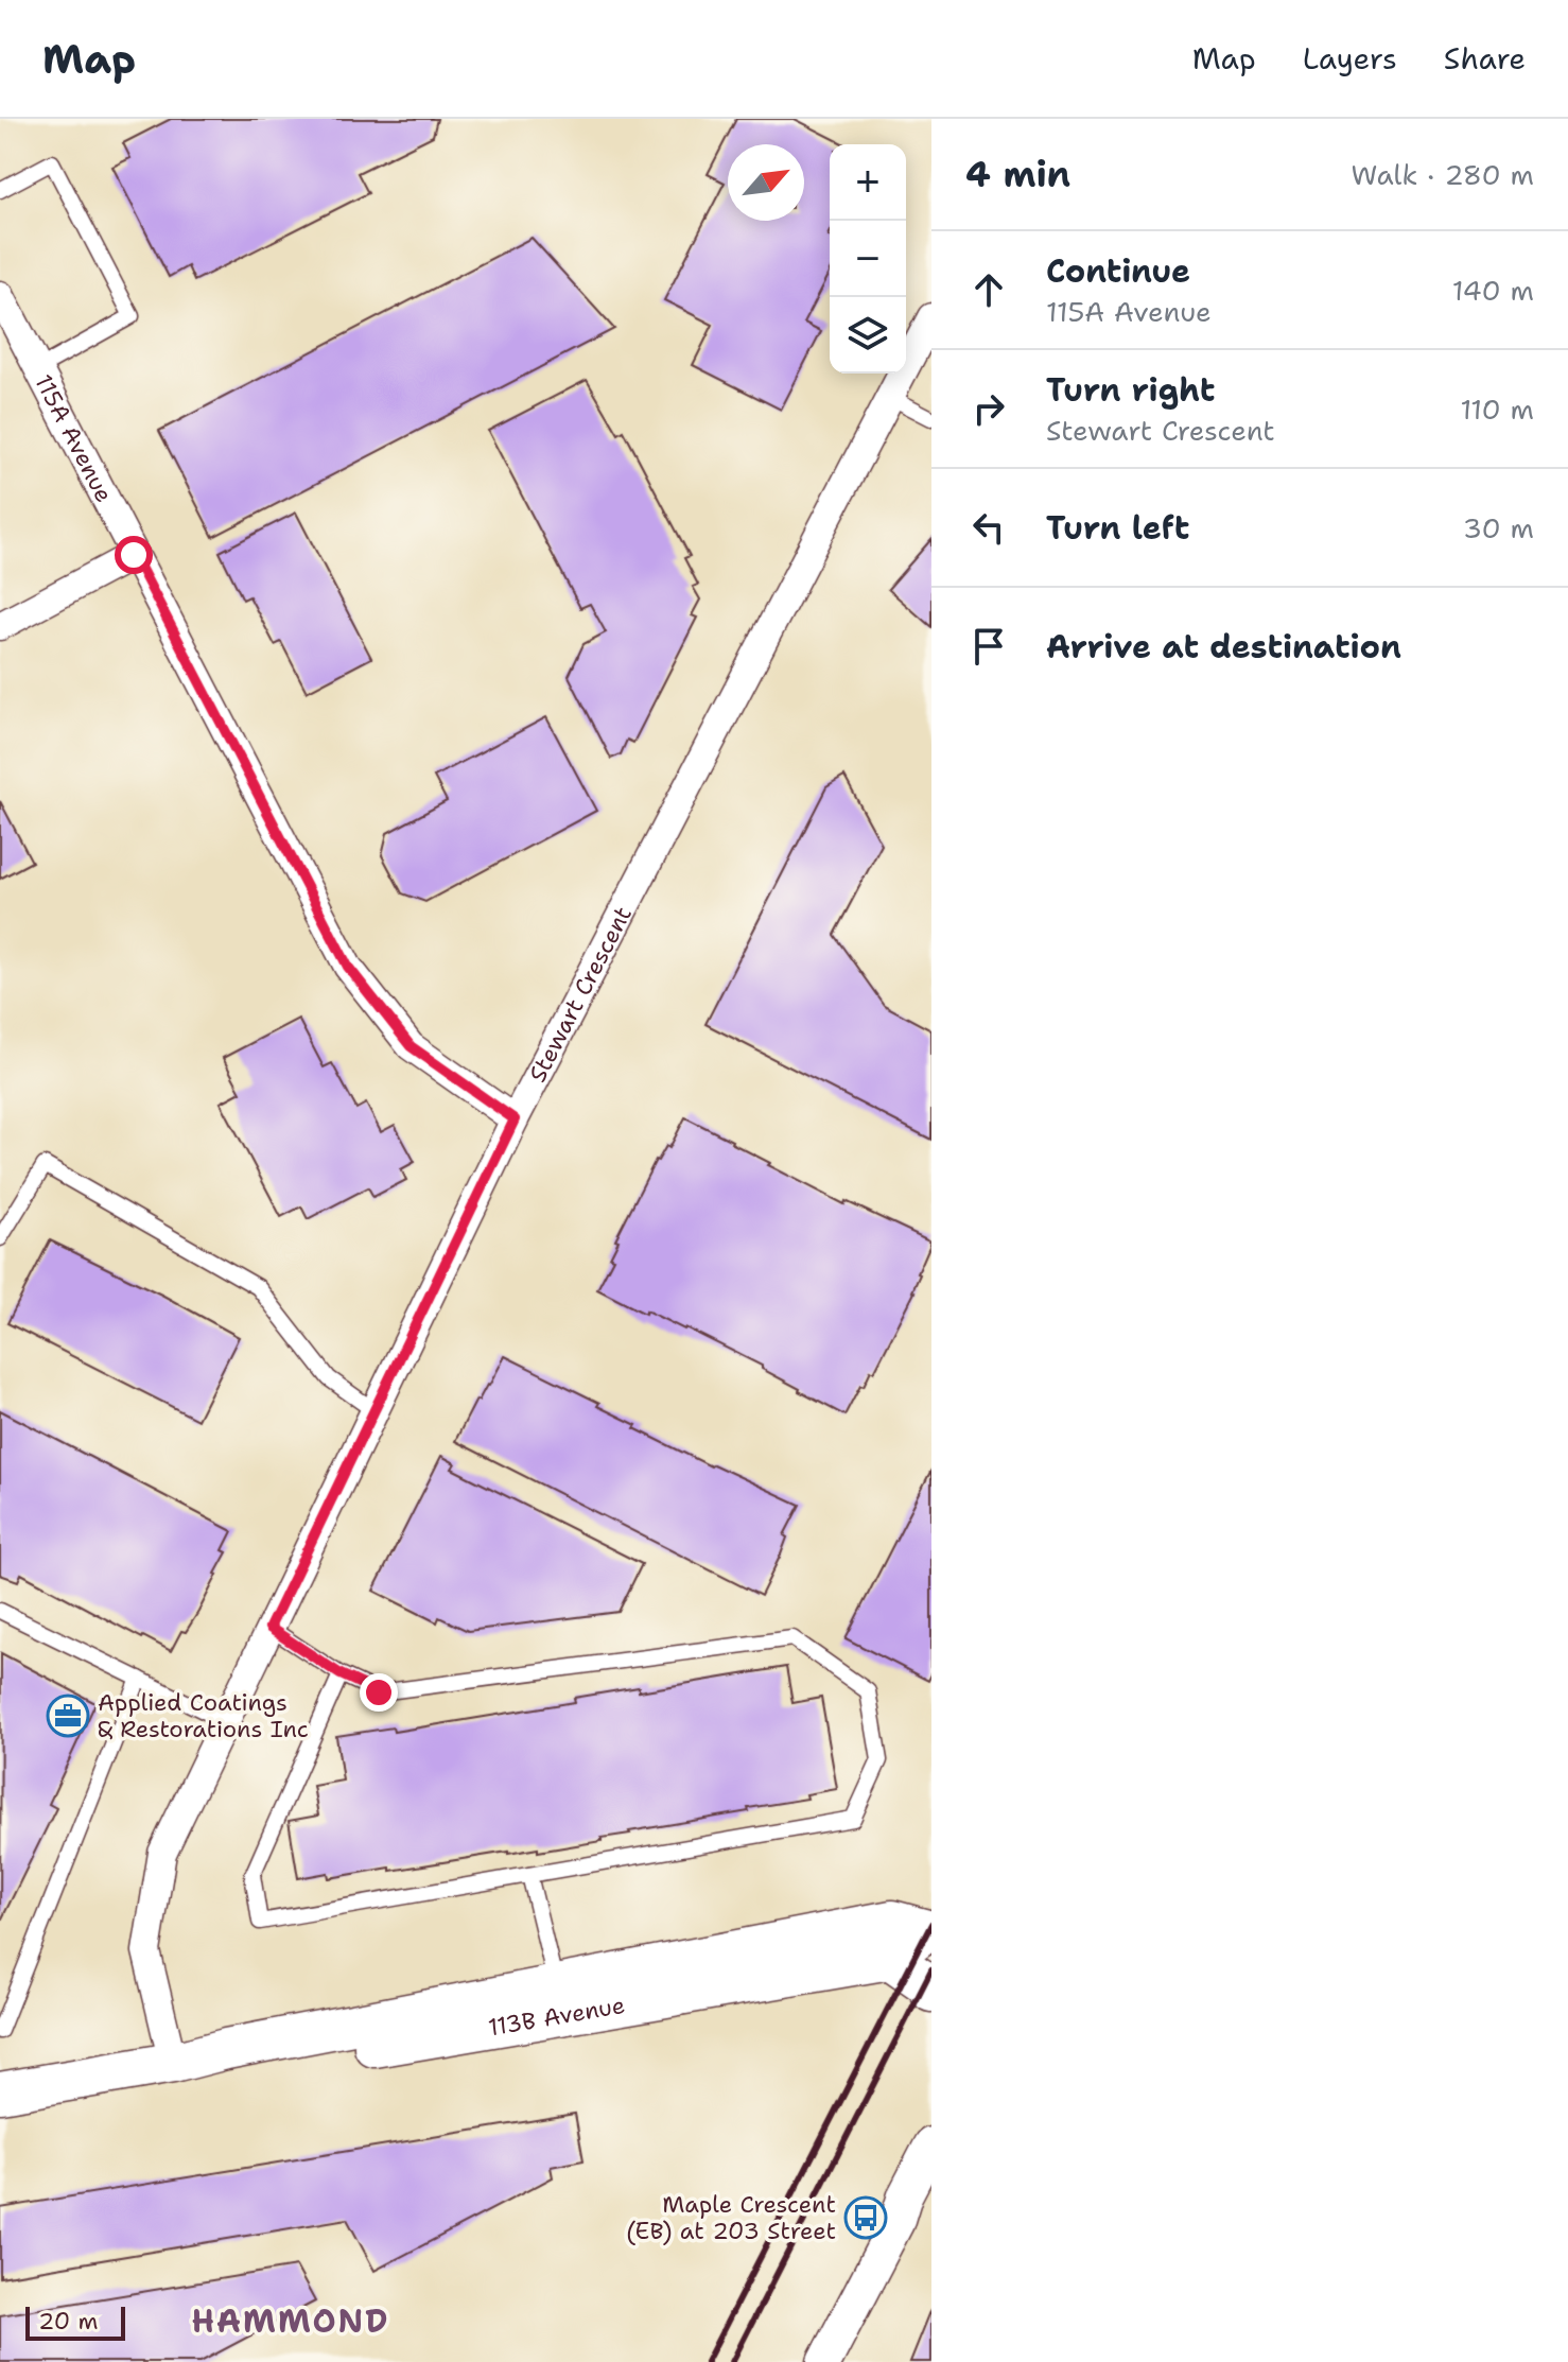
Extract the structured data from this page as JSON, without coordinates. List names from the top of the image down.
{
  "streets": {
    "main road": ["113B Avenue"],
    "street": ["115A Avenue", "Stewart Crescent"]
  },
  "crossings": [
    ["115A Avenue", "Stewart Crescent"],
    ["Stewart Crescent", "113B Avenue"]
  ],
  "districts": ["HAMMOND"],
  "places": {
    "office": ["Applied Coatings & Restorations Inc"],
    "bus stop": ["Maple Crescent (EB) at 203 Street"]
  },
  "scale_bar": "20 m",
  "north": "top right",
  "page": {
    "header": "Map",
    "nav": ["Map", "Layers", "Share"],
    "heading": ["4 min", "Walk · 280 m"],
    "map_buttons": ["+", "−"],
    "list": [
      ["Continue", "115A Avenue", "140 m"],
      ["Turn right", "Stewart Crescent", "110 m"],
      ["Turn left", "30 m"],
      "Arrive at destination"
    ],
    "scale": "20 m"
  }
}
